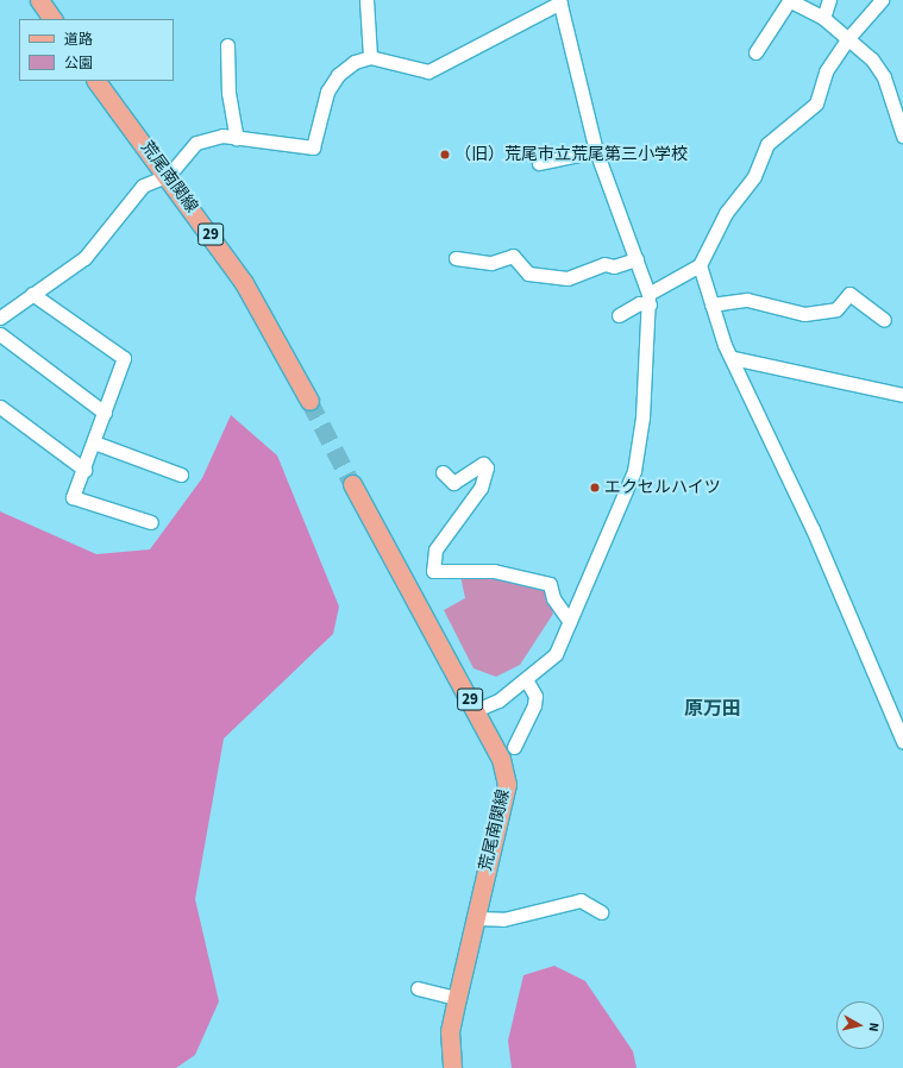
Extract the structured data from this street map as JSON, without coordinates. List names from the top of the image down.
{
  "streets": {
    "main road": ["荒尾南関線", "29"]
  },
  "districts": ["原万田"],
  "places": ["（旧）荒尾市立荒尾第三小学校", "エクセルハイツ"],
  "legend": ["道路", "公園"],
  "north": "right"
}
